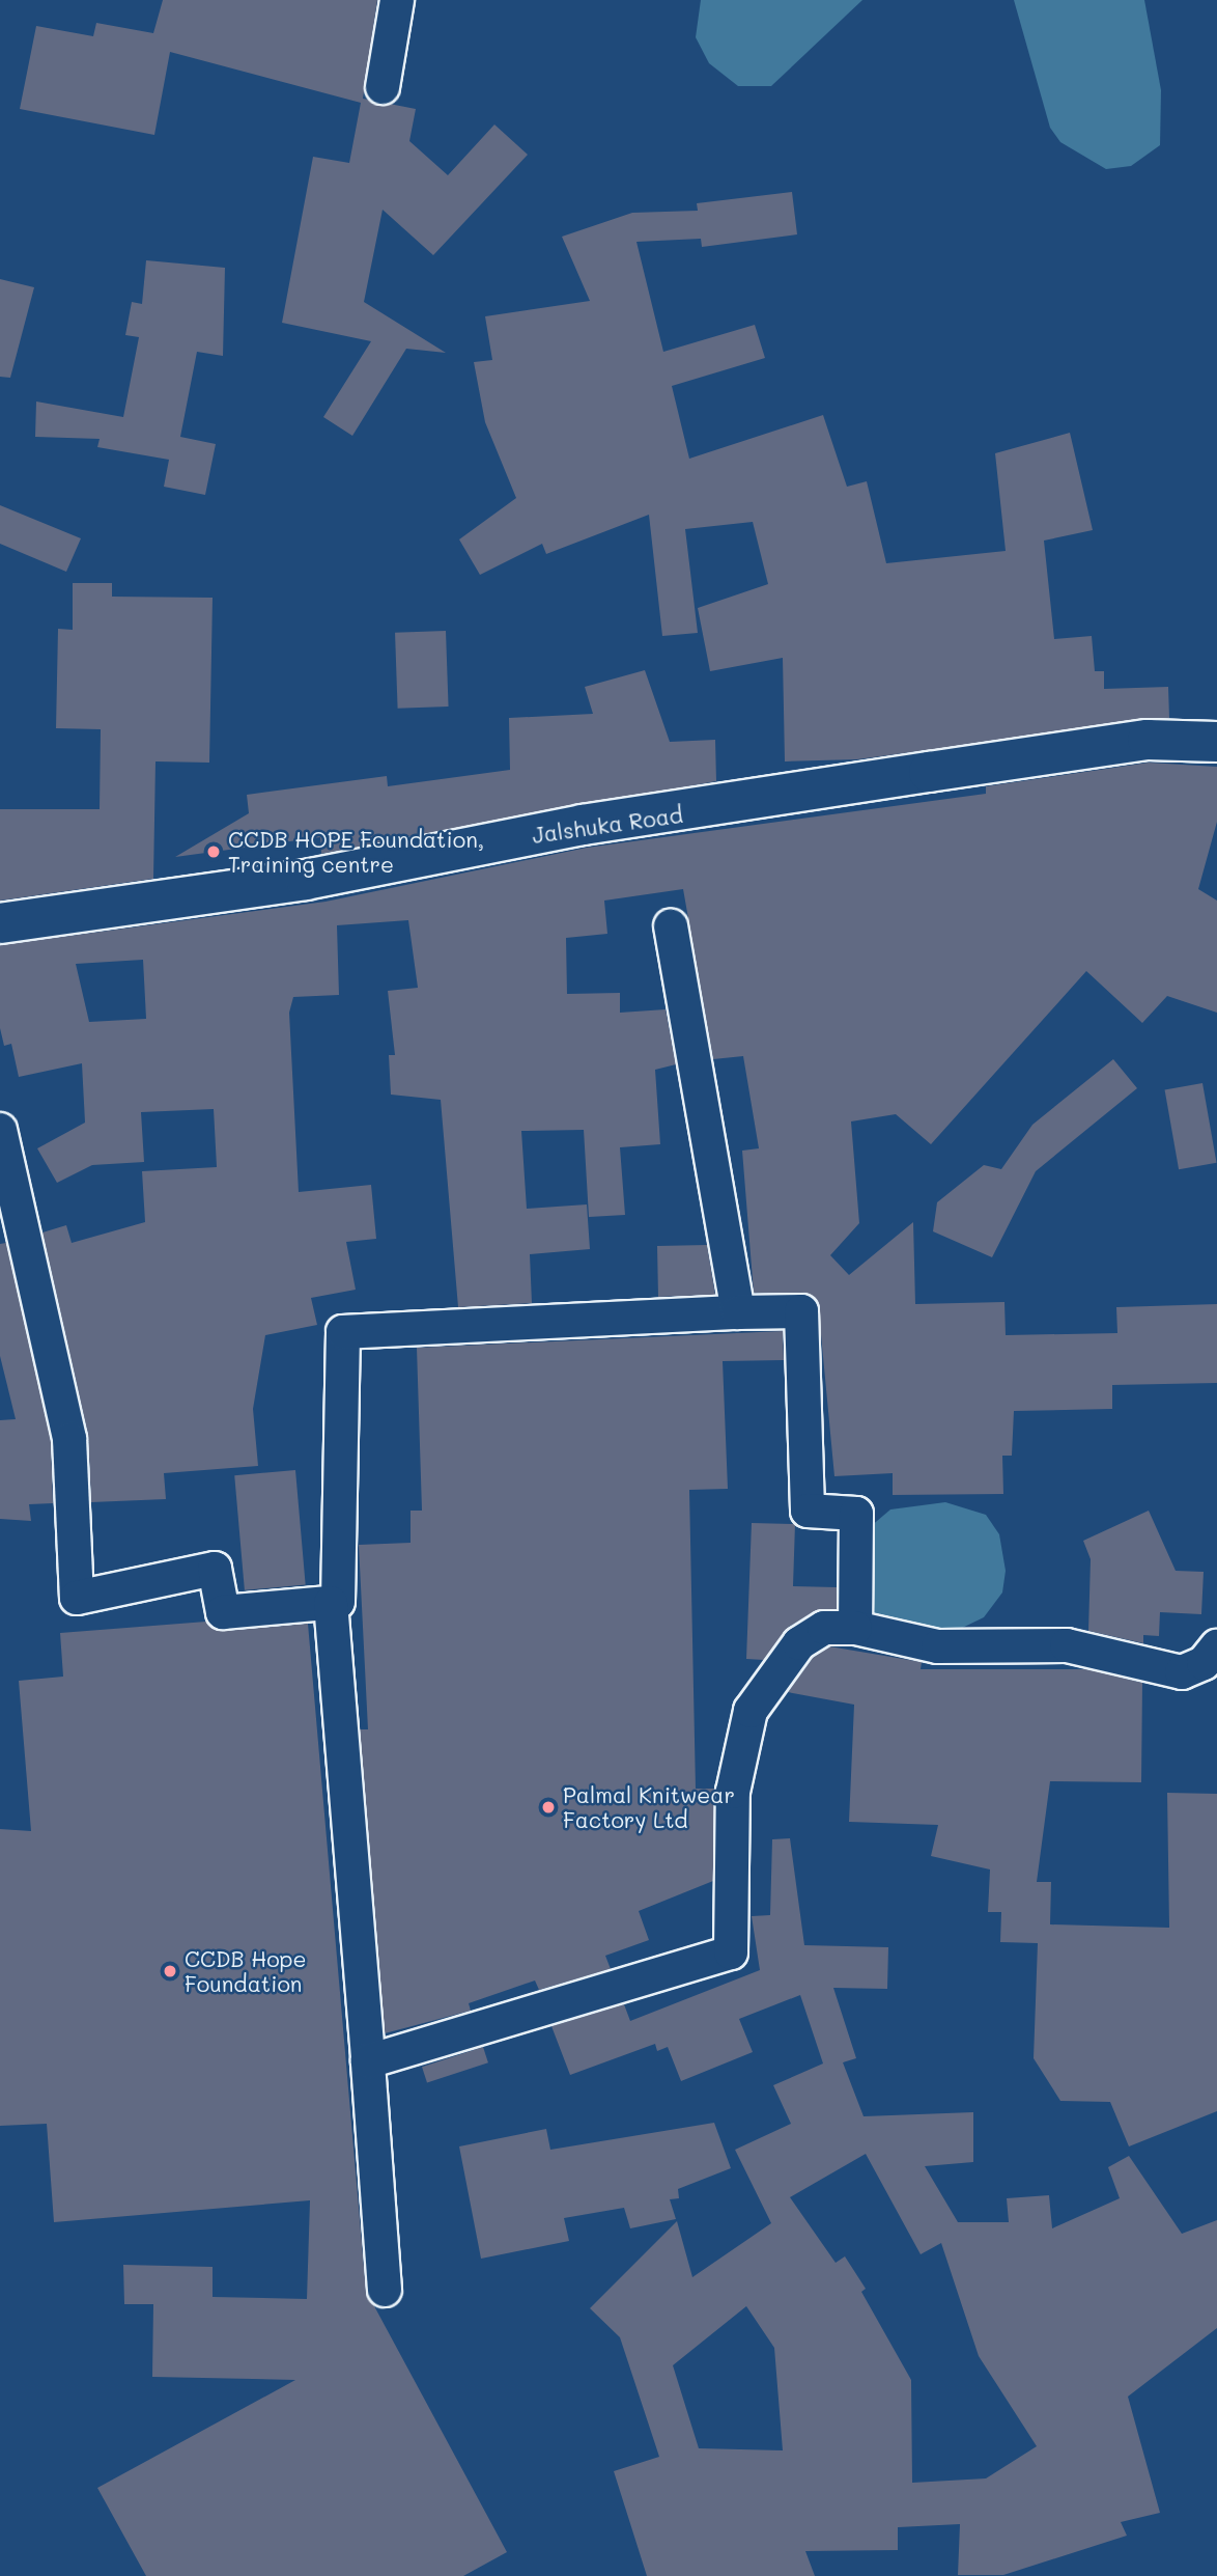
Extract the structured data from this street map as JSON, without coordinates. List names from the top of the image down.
{
  "streets": {
    "street": ["Jalshuka Road"]
  },
  "places": ["CCDB HOPE Foundation, Training centre", "Palmal Knitwear Factory Ltd", "CCDB Hope Foundation"]
}
